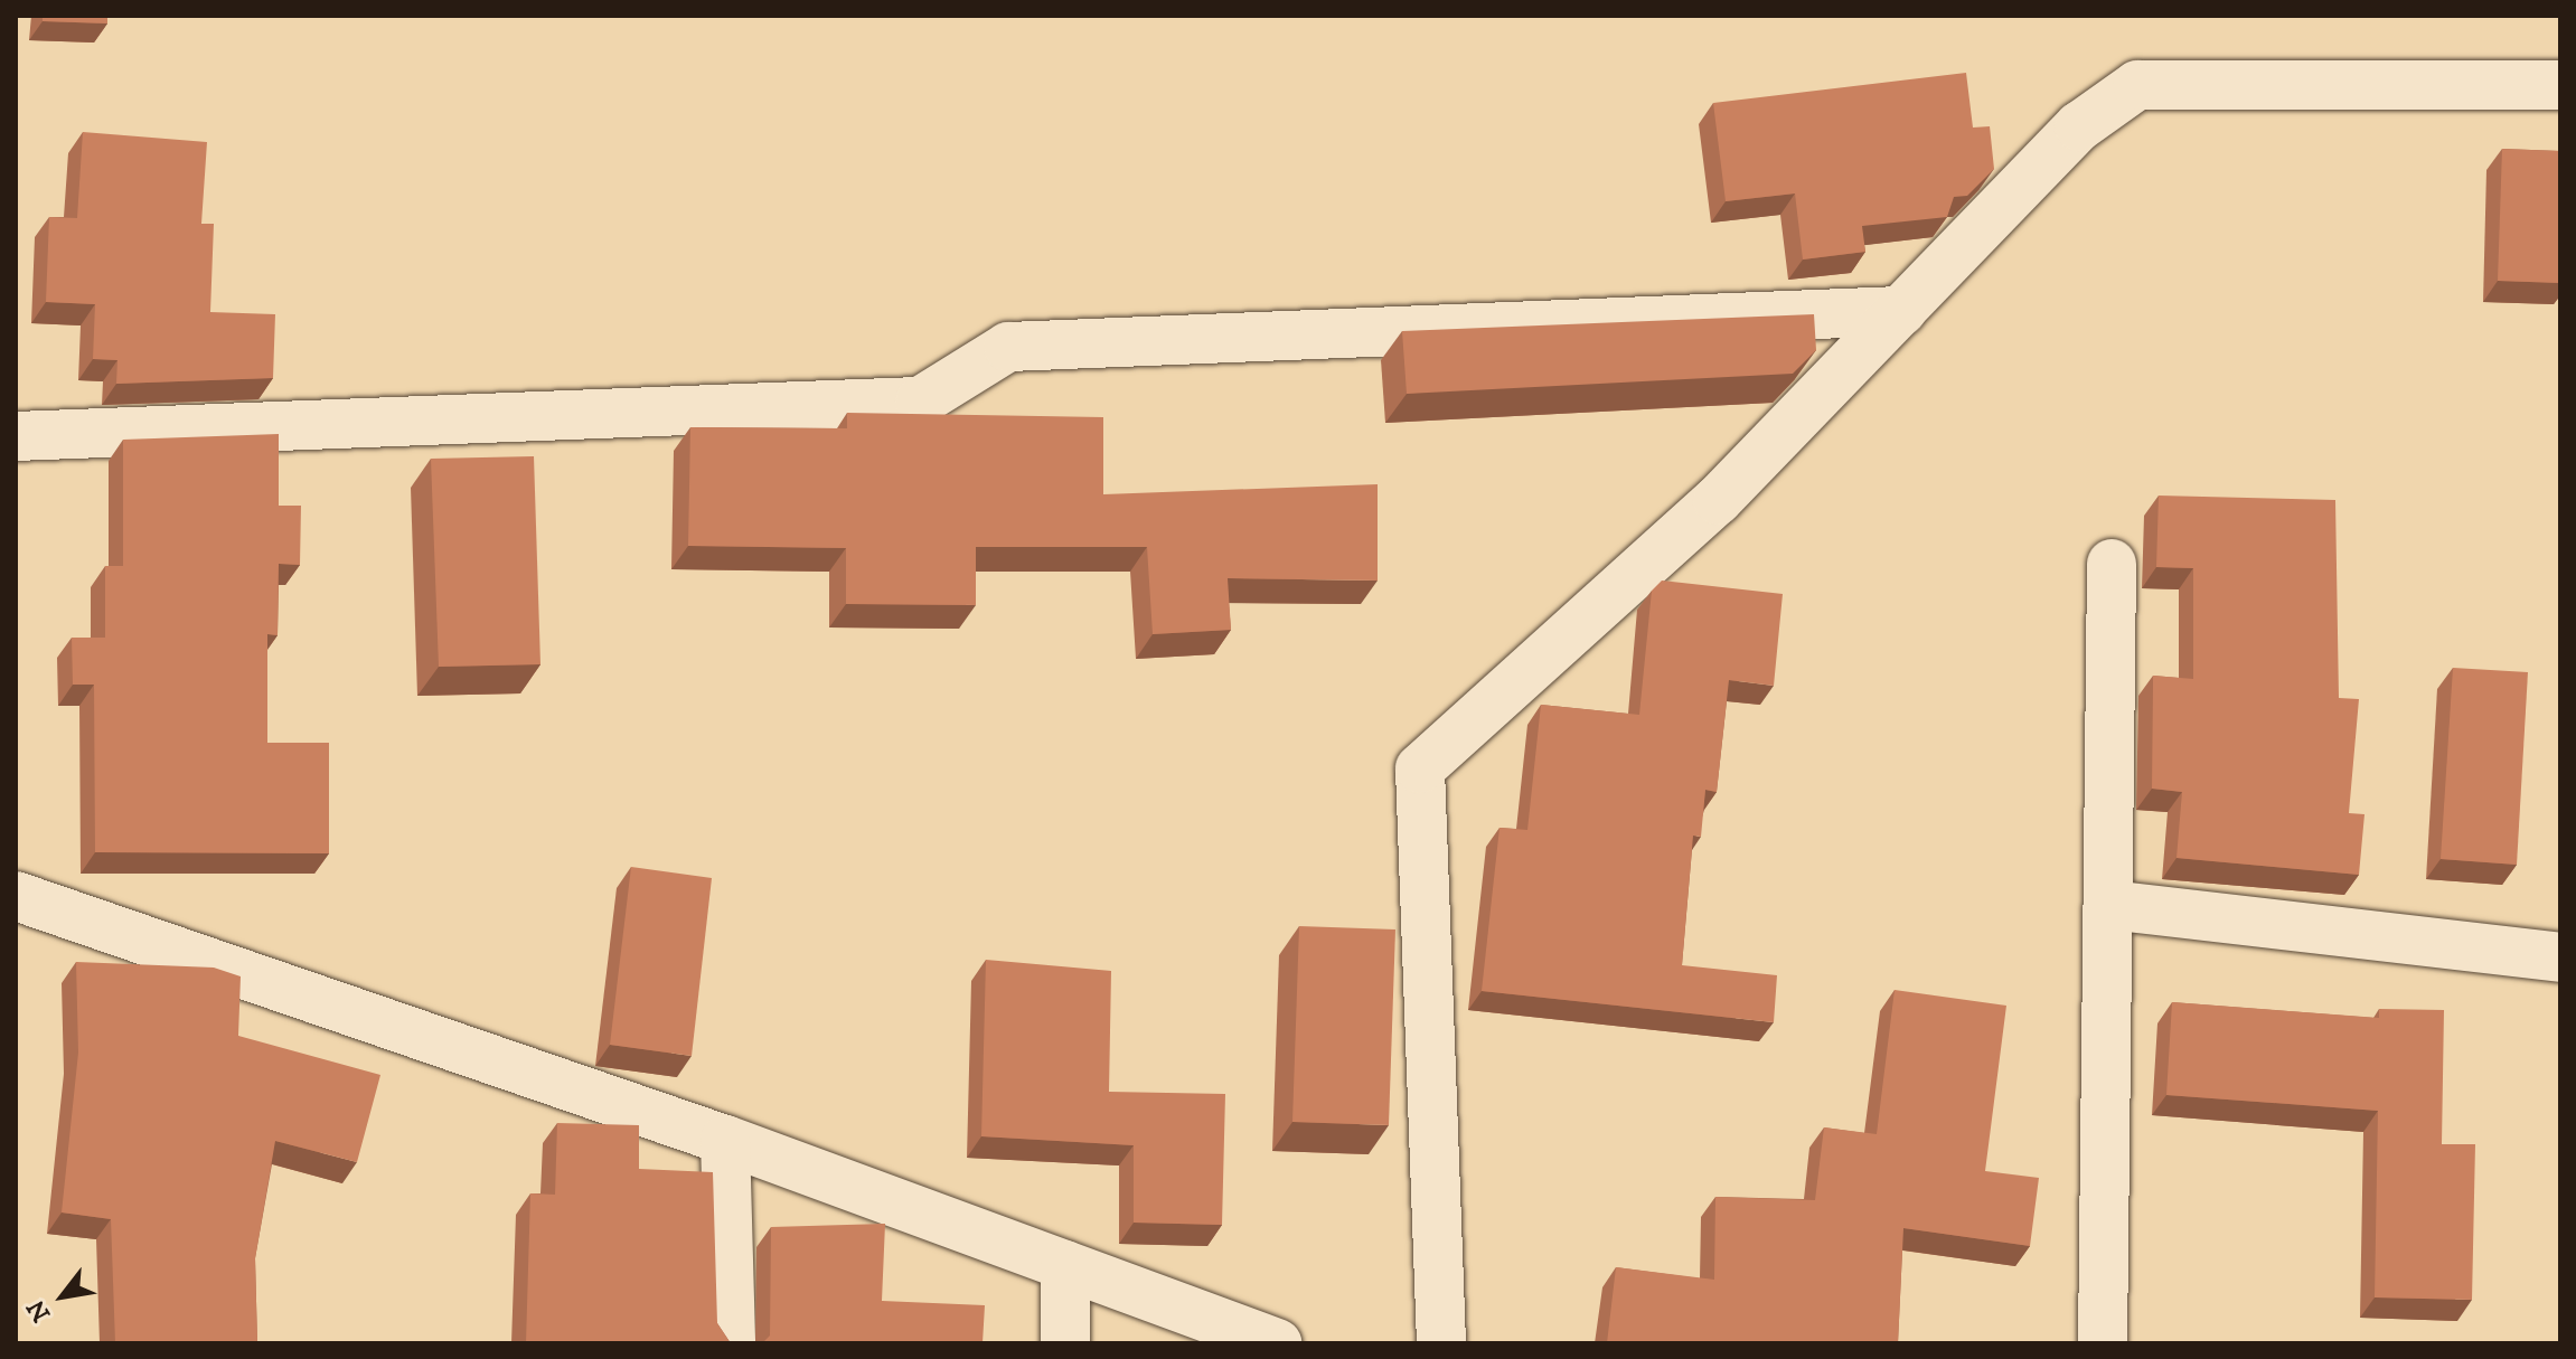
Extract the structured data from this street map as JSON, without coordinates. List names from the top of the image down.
{
  "north": "bottom left"
}
